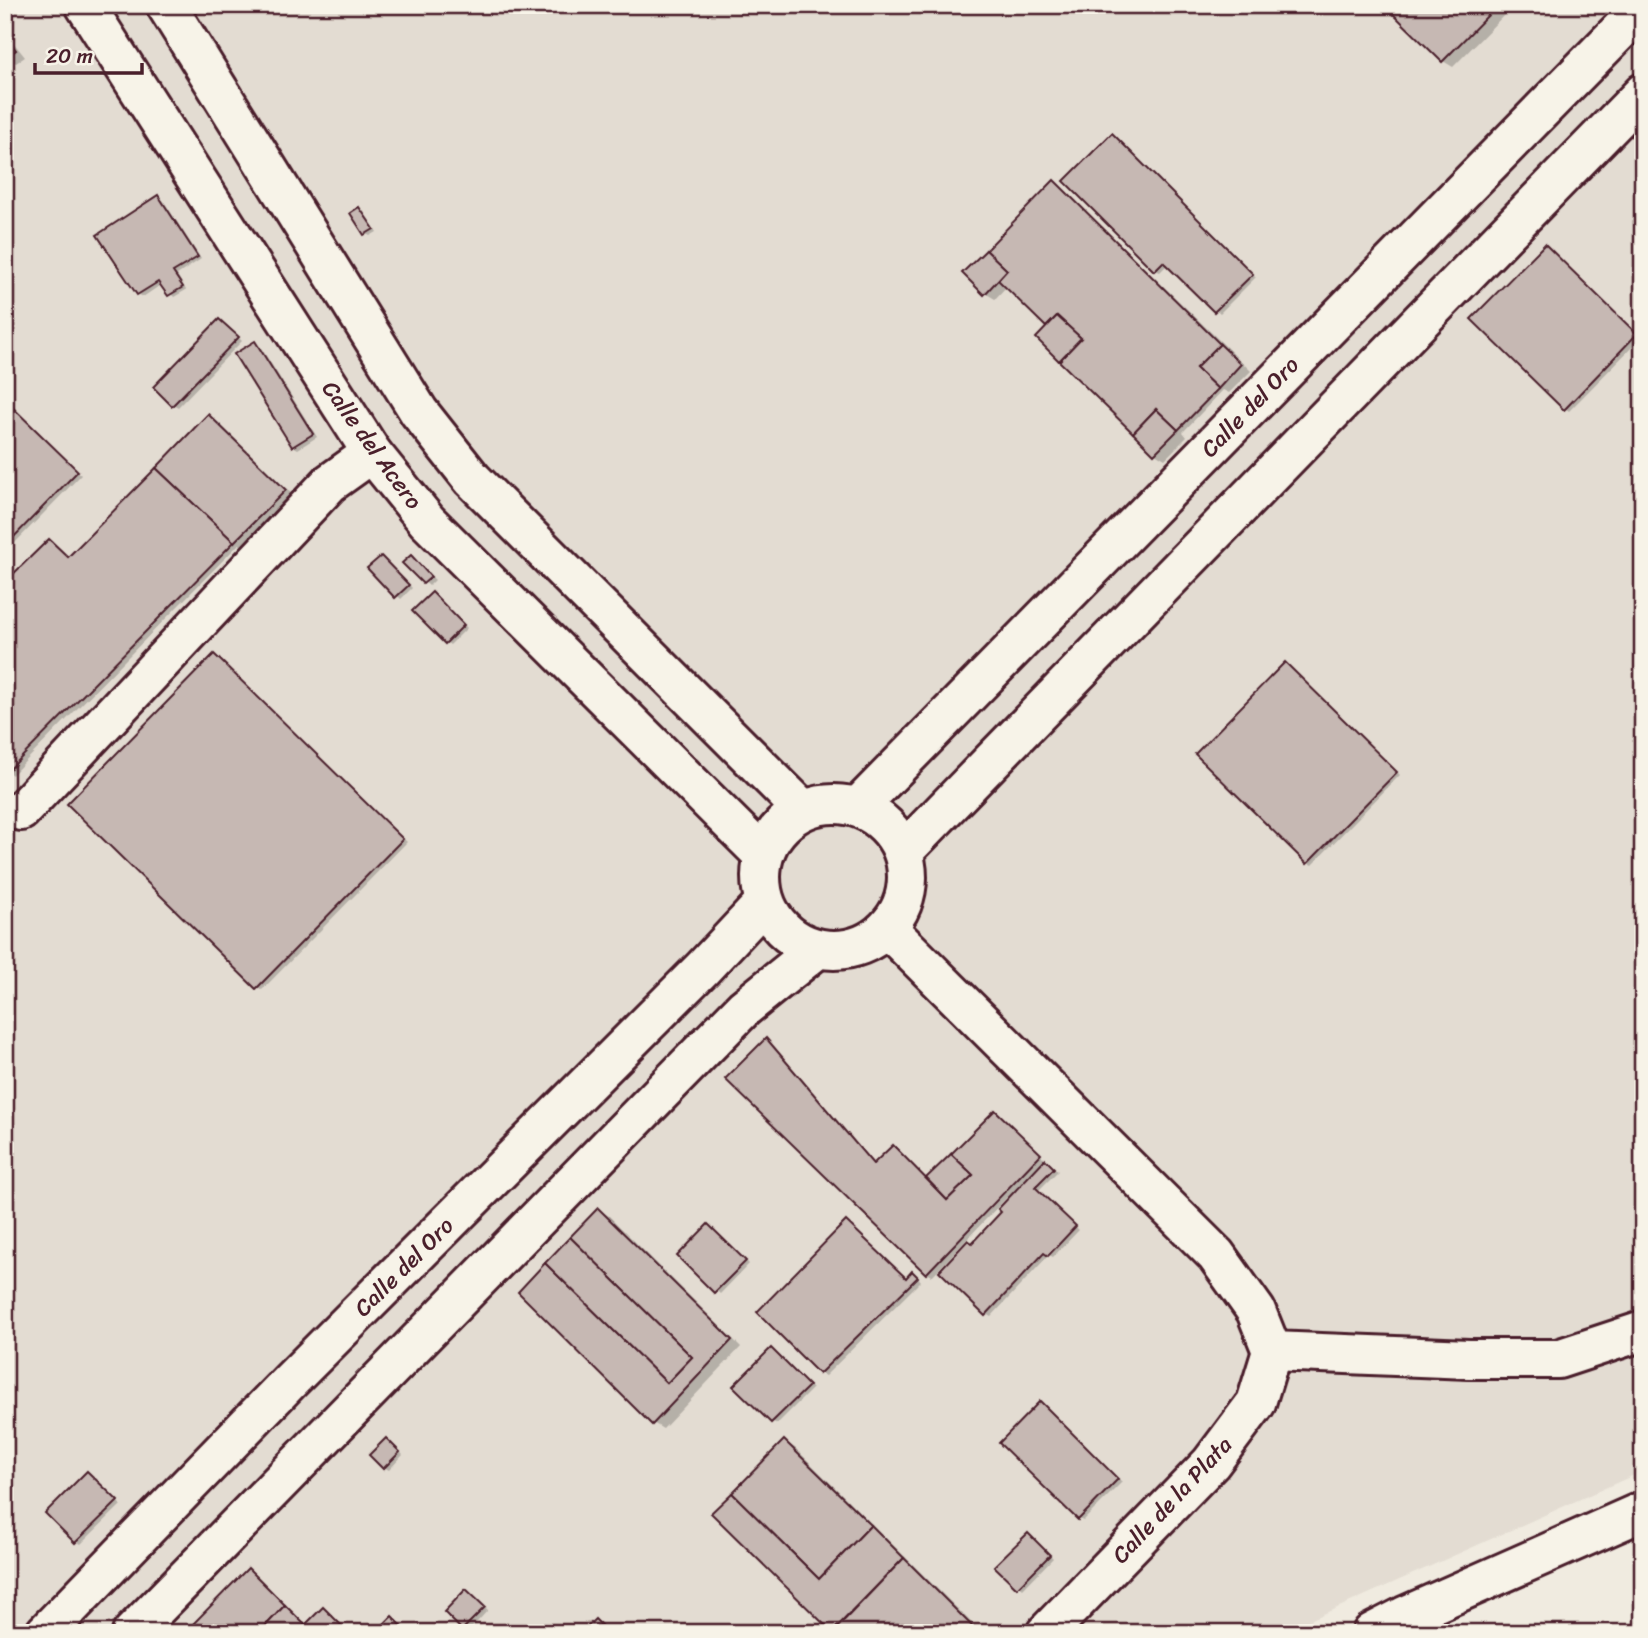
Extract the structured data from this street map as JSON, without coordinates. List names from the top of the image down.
{
  "streets": {
    "street": ["Calle del Oro", "Calle del Acero", "Calle de la Plata"]
  },
  "crossings": [
    ["Calle del Oro", "Calle del Acero"]
  ],
  "scale_bar": "20 m"
}
